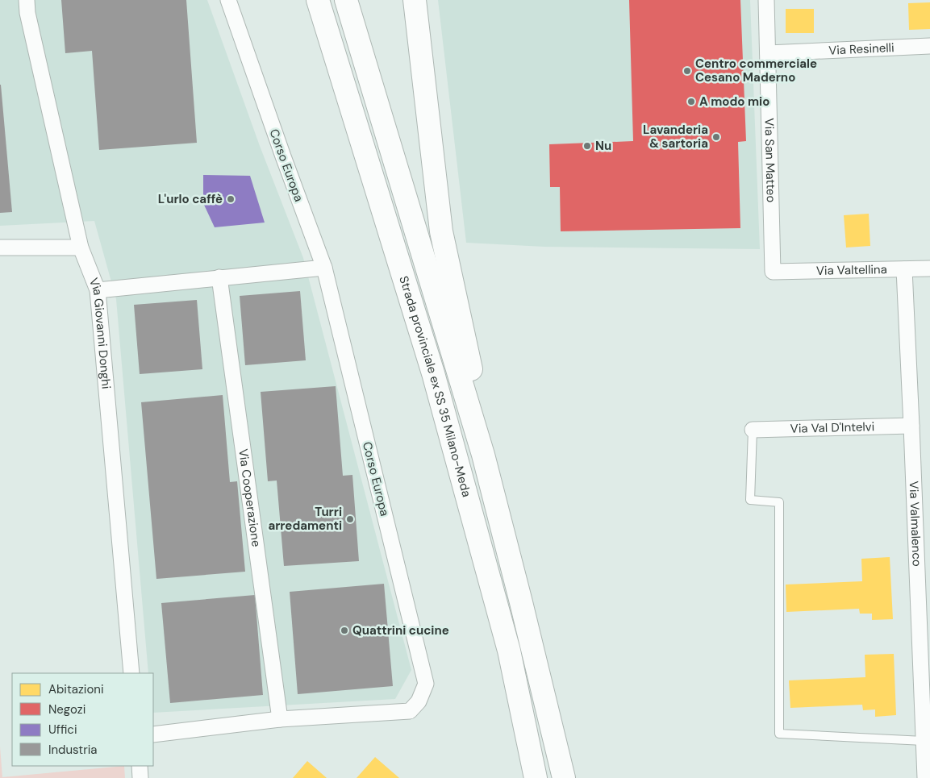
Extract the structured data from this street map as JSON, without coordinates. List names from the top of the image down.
{
  "streets": {
    "highway": ["Strada provinciale ex SS 35 Milano-Meda"],
    "street": [
      "Via Resinelli",
      "Via San Matteo",
      "Corso Europa",
      "Via Valtellina",
      "Via Giovanni Donghi",
      "Via Val D'Intelvi",
      "Via Cooperazione",
      "Via Valmalenco"
    ]
  },
  "crossings": [
    ["Via Resinelli", "Via San Matteo"],
    ["Via San Matteo", "Via Valtellina"],
    ["Corso Europa", "Via Cooperazione"],
    ["Via Valtellina", "Via Valmalenco"],
    ["Via Val D'Intelvi", "Via Valmalenco"]
  ],
  "places": [
    "Centro commerciale Cesano Maderno",
    "A modo mio",
    "Lavanderia & sartoria",
    "Nu",
    "L'urlo caffè",
    "Turri arredamenti",
    "Quattrini cucine"
  ],
  "legend": [
    "Abitazioni",
    "Negozi",
    "Uffici",
    "Industria"
  ]
}
